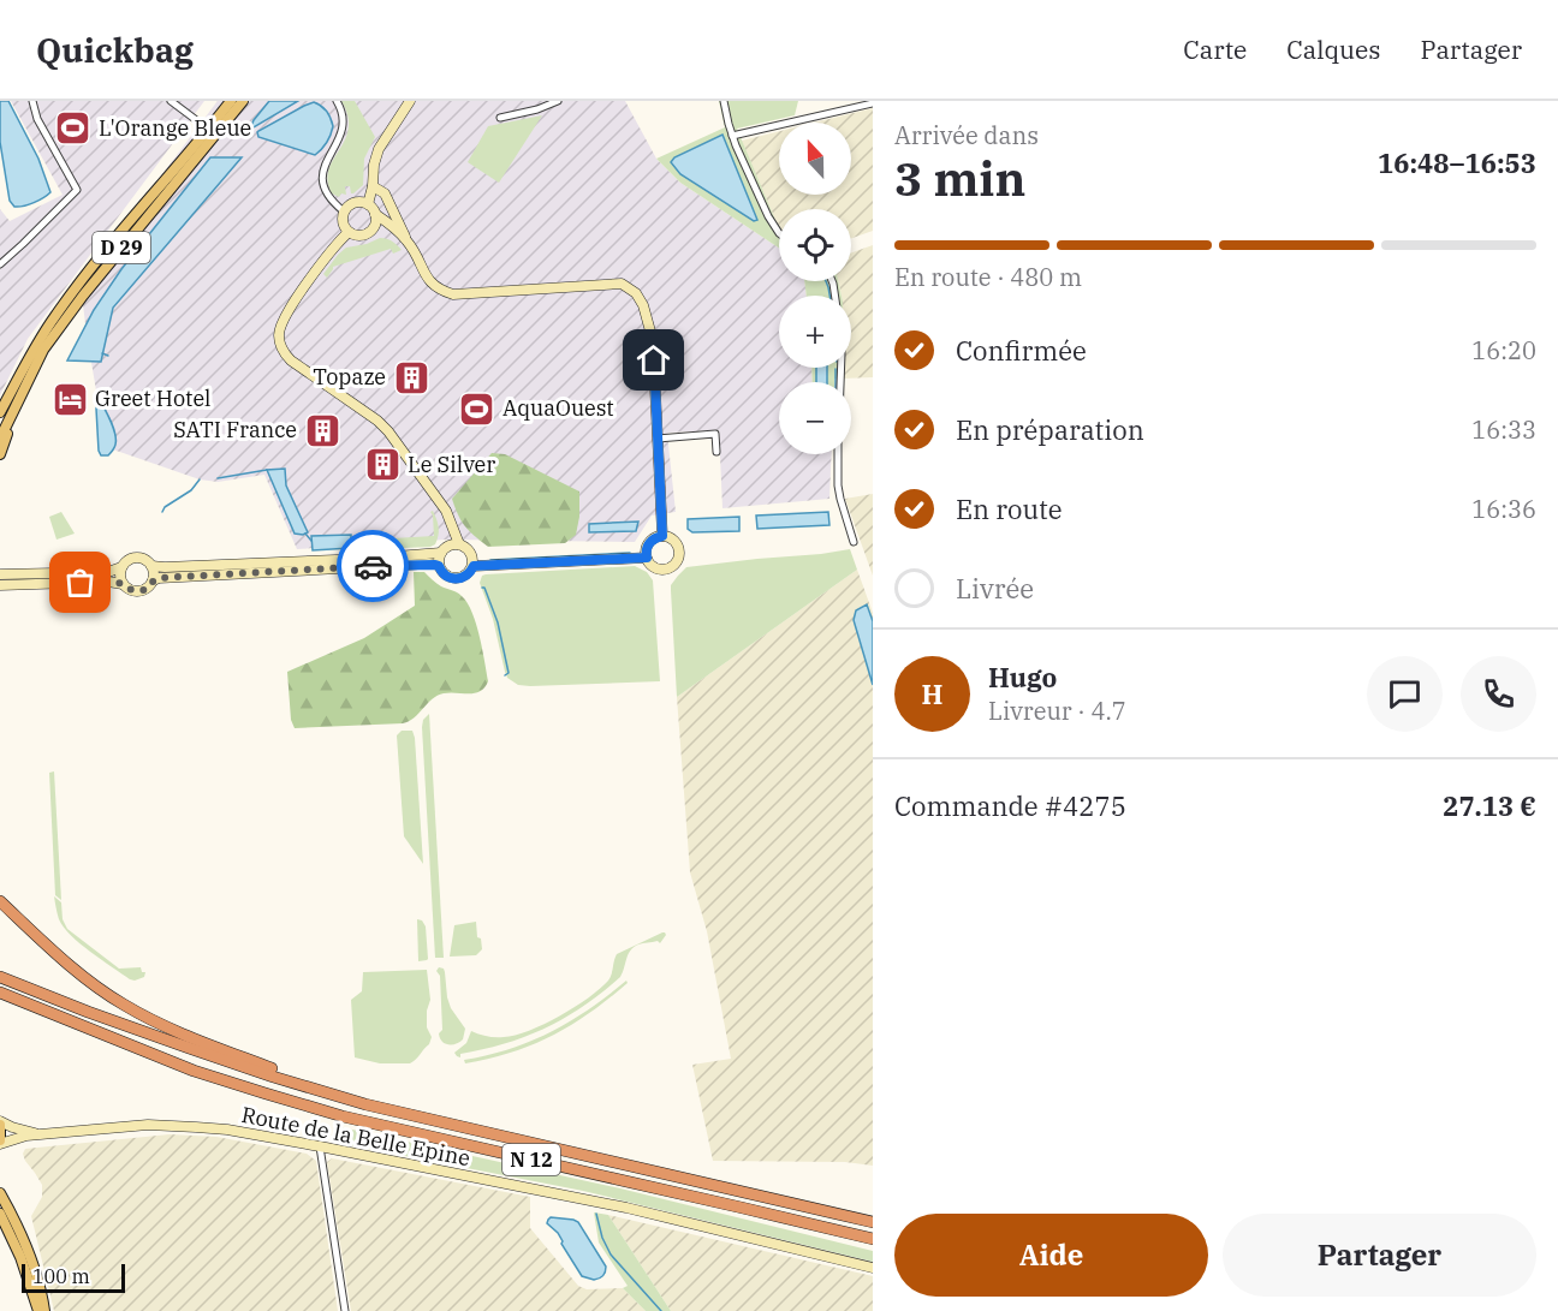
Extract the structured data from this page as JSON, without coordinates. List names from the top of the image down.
{
  "streets": {
    "highway": ["N 12"],
    "main road": ["D 29"],
    "street": ["Route de la Belle Epine"]
  },
  "places": {
    "sports": ["L'Orange Bleue", "AquaOuest"],
    "building": ["Topaze", "SATI France", "Le Silver"],
    "hotel": ["Greet Hotel"]
  },
  "scale_bar": "100 m",
  "north": "top",
  "page": {
    "header": "Quickbag",
    "nav": ["Carte", "Calques", "Partager"],
    "heading": ["3 min", "Arrivée dans", "16:48–16:53"],
    "panel": [
      "Hugo",
      "Livreur · 4.7",
      "Commande #4275",
      "27.13 €"
    ],
    "map_buttons": ["+", "−"],
    "bar": "En route · 480 m",
    "list": [
      ["Confirmée", "16:20"],
      ["En préparation", "16:33"],
      ["En route", "16:36"],
      "Livrée"
    ],
    "round": "H",
    "buttons": ["Aide", "Partager"],
    "scale": "100 m"
  }
}
